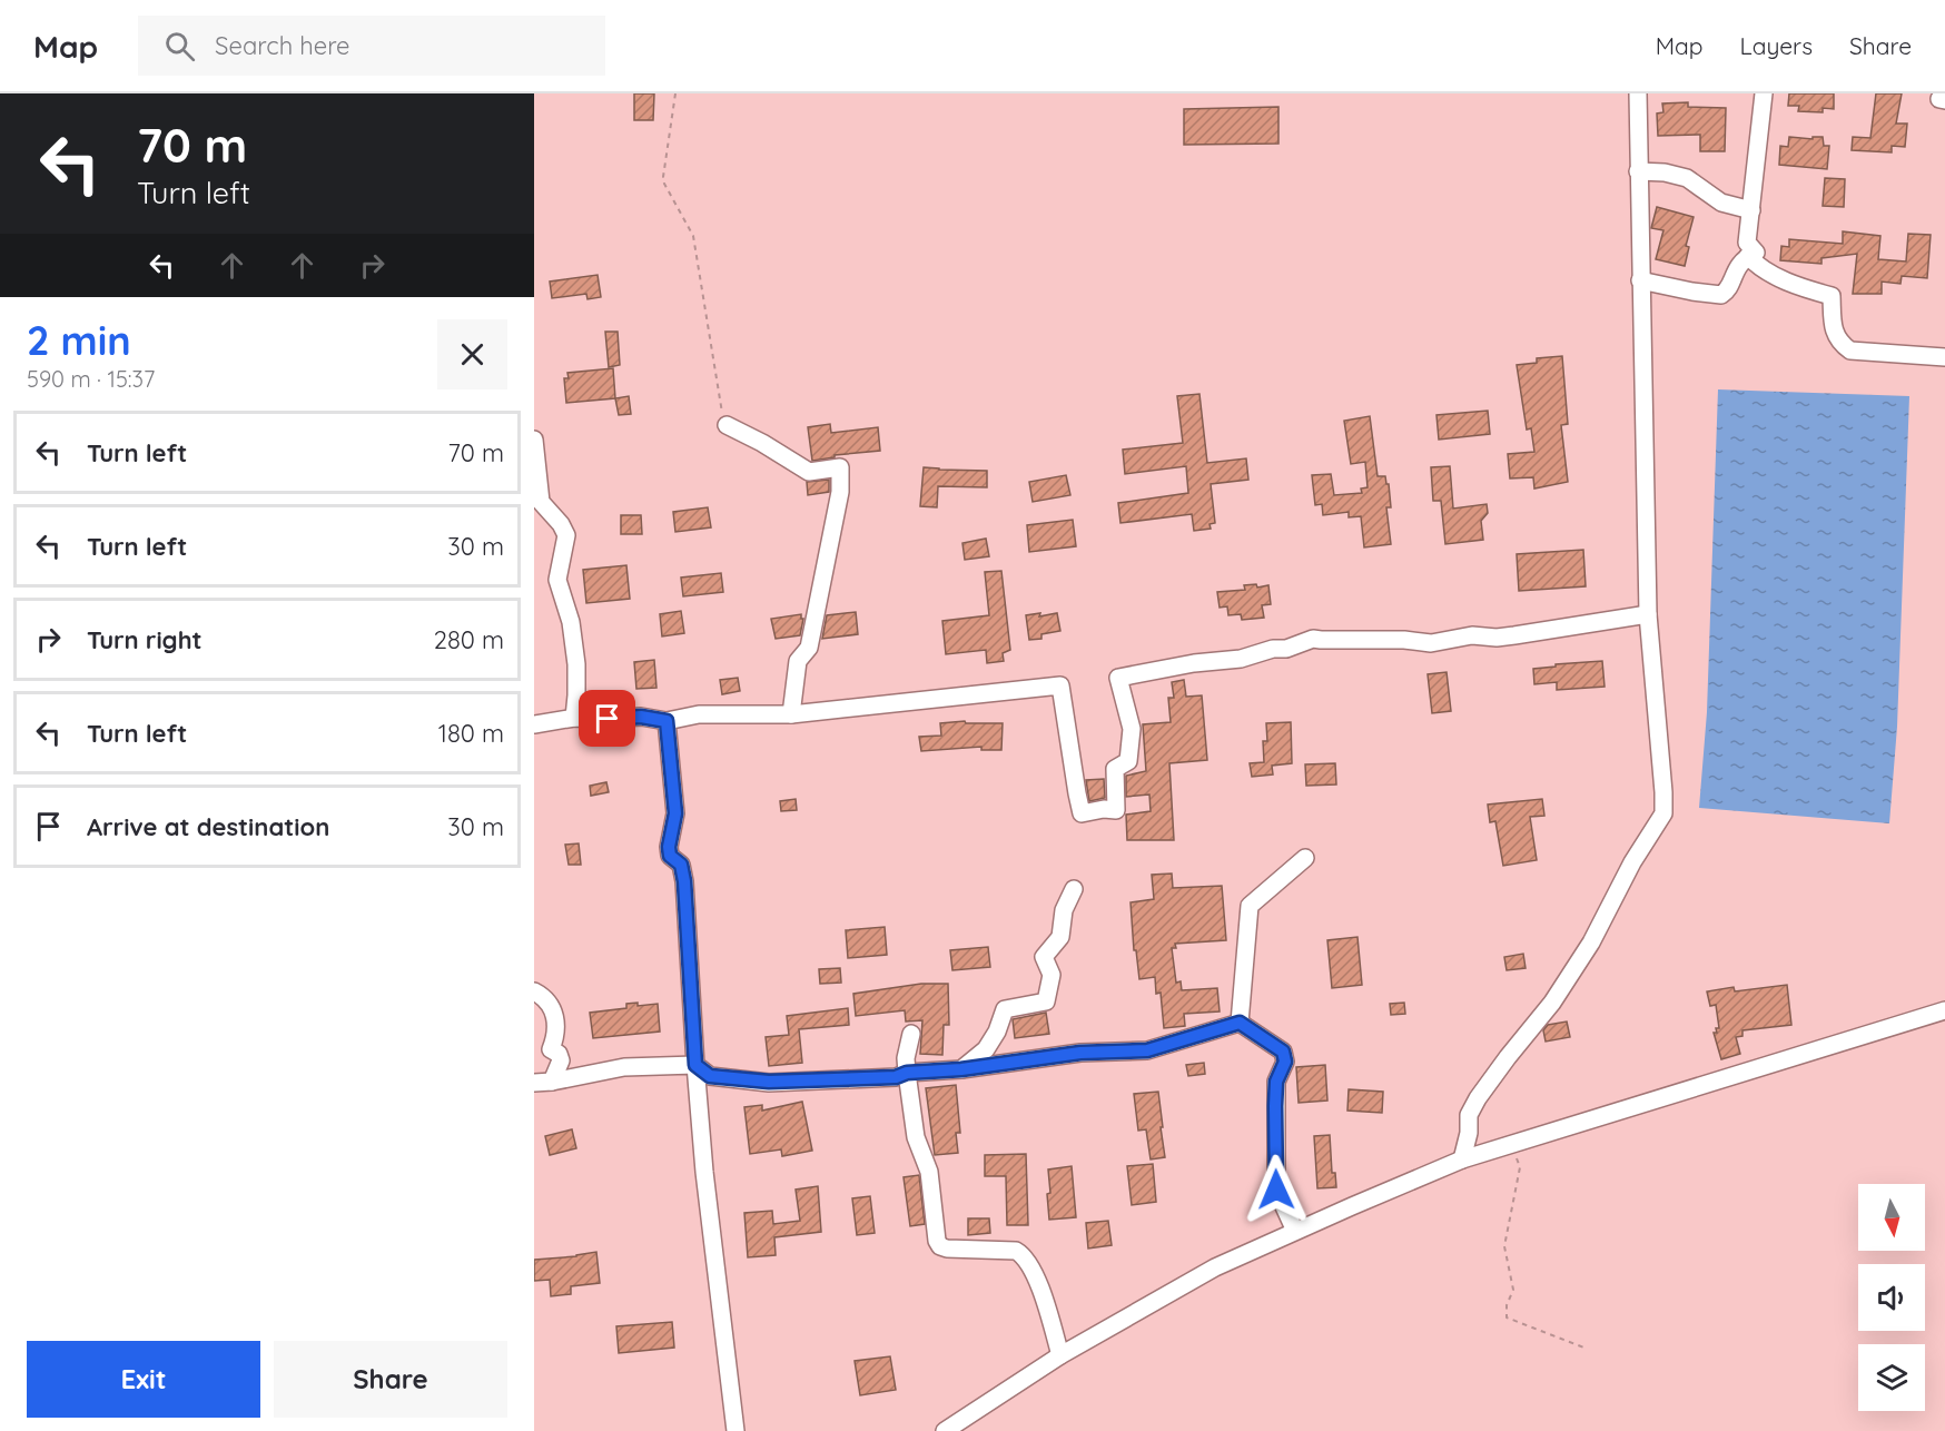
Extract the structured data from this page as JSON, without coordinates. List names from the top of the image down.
{
  "north": "bottom",
  "page": {
    "header": "Map",
    "search": "Search here",
    "nav": ["Map", "Layers", "Share"],
    "turn": ["70 m", "Turn left"],
    "heading": ["2 min", "590 m · 15:37"],
    "list": [
      {
        "name": "Turn left",
        "value": "70 m"
      },
      {
        "name": "Turn left",
        "value": "30 m"
      },
      {
        "name": "Turn right",
        "value": "280 m"
      },
      {
        "name": "Turn left",
        "value": "180 m"
      },
      {
        "name": "Arrive at destination",
        "value": "30 m"
      }
    ],
    "buttons": ["Exit", "Share"]
  }
}
